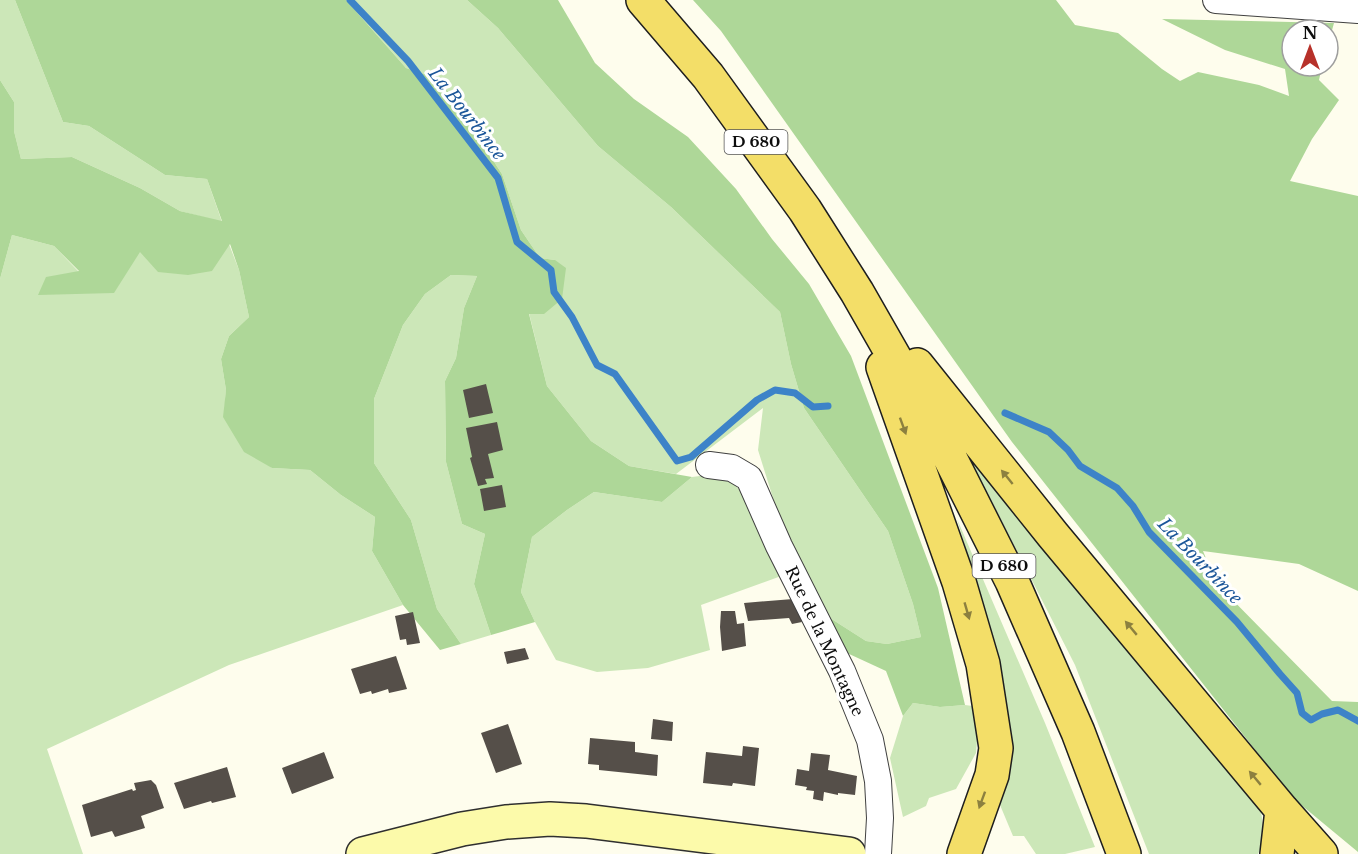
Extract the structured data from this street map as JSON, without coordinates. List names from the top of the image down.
{
  "streets": {
    "main road": ["D 680"],
    "street": ["Rue de la Montagne"]
  },
  "water": ["La Bourbince"],
  "north": "top"
}
